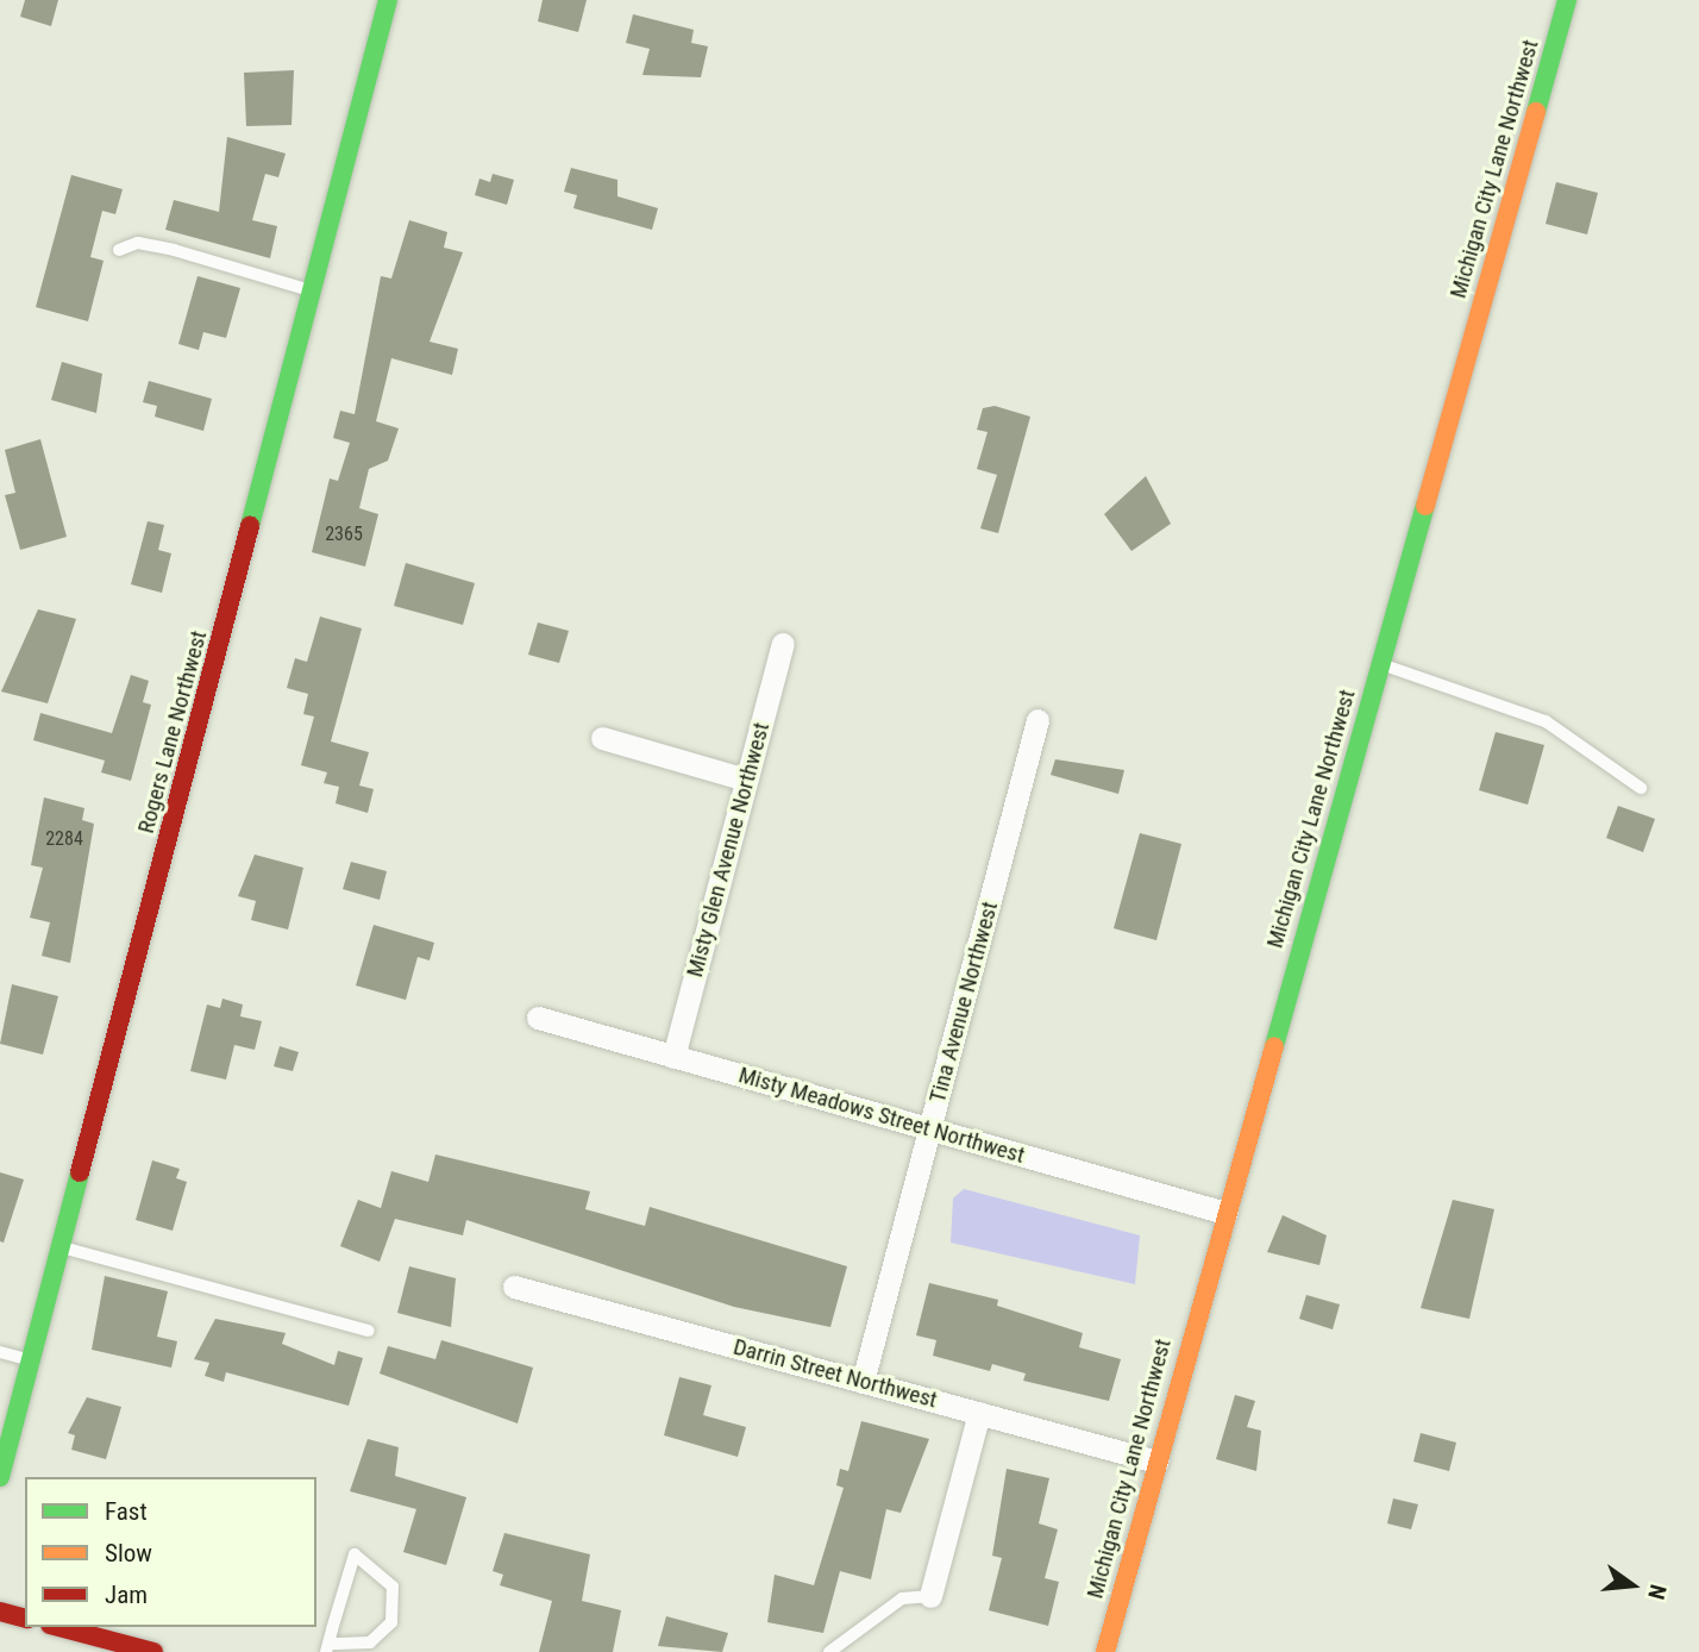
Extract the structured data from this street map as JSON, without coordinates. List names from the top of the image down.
{
  "streets": {
    "street": [
      "Michigan City Lane Northwest",
      "Rogers Lane Northwest",
      "Misty Glen Avenue Northwest",
      "Tina Avenue Northwest",
      "Misty Meadows Street Northwest",
      "Darrin Street Northwest"
    ]
  },
  "crossings": [
    ["Michigan City Lane Northwest", "Misty Meadows Street Northwest"],
    ["Michigan City Lane Northwest", "Darrin Street Northwest"],
    ["Misty Glen Avenue Northwest", "Misty Meadows Street Northwest"],
    ["Tina Avenue Northwest", "Misty Meadows Street Northwest"],
    ["Tina Avenue Northwest", "Darrin Street Northwest"]
  ],
  "house_numbers": ["2365", "2284"],
  "legend": ["Fast", "Slow", "Jam"],
  "north": "right"
}
